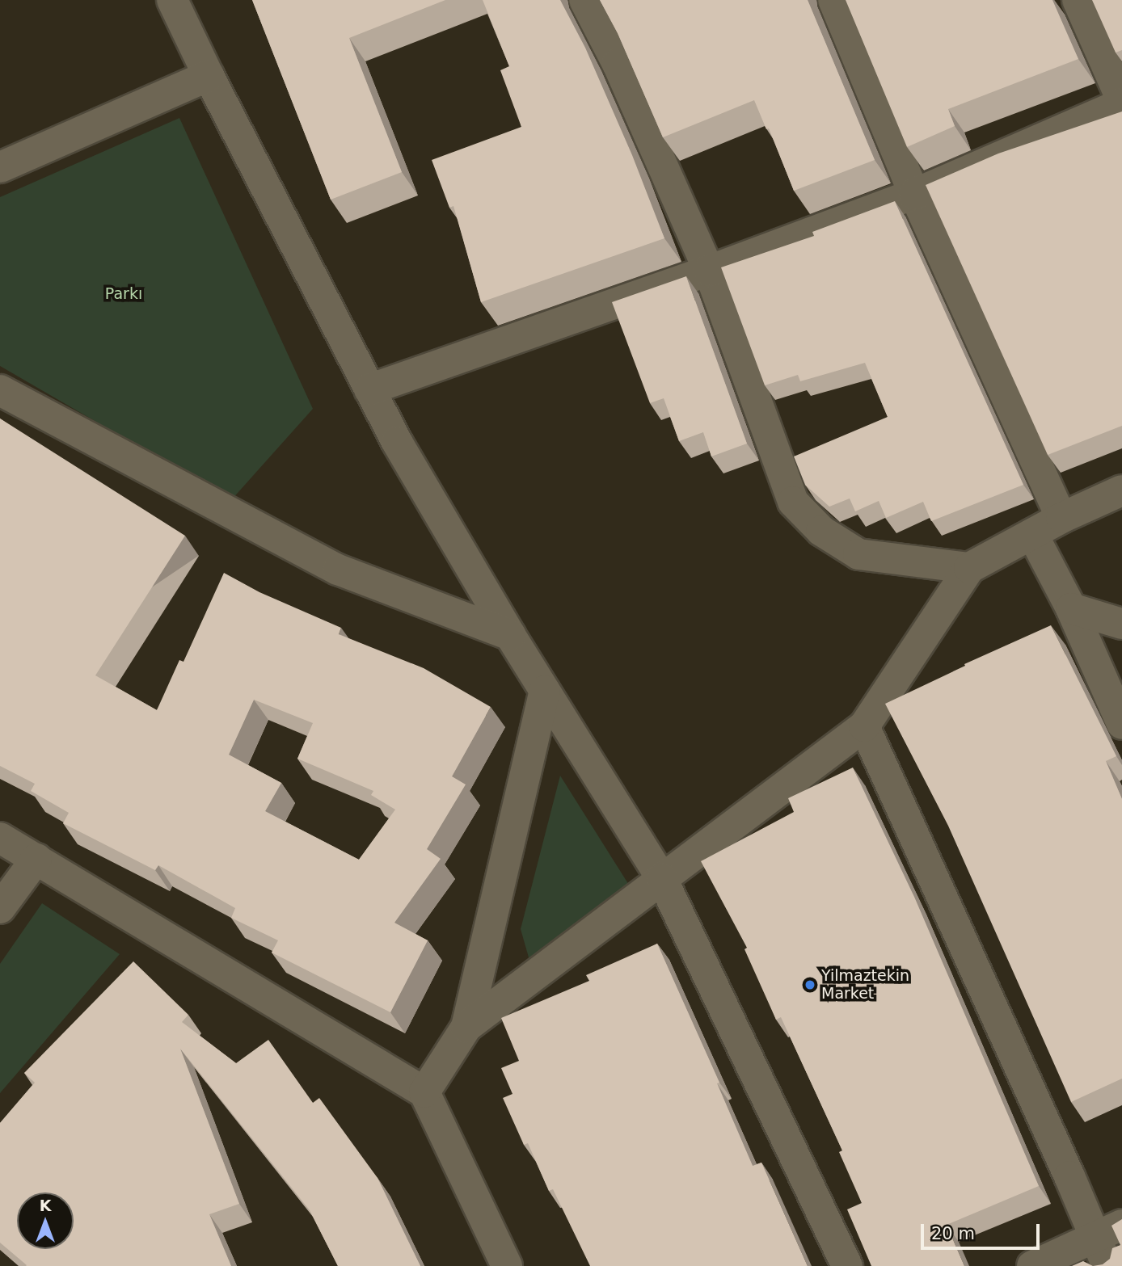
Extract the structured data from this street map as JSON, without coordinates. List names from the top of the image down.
{
  "parks": ["Parkı"],
  "places": ["Yilmaztekin Market"],
  "scale_bar": "20 m",
  "north": "top"
}
